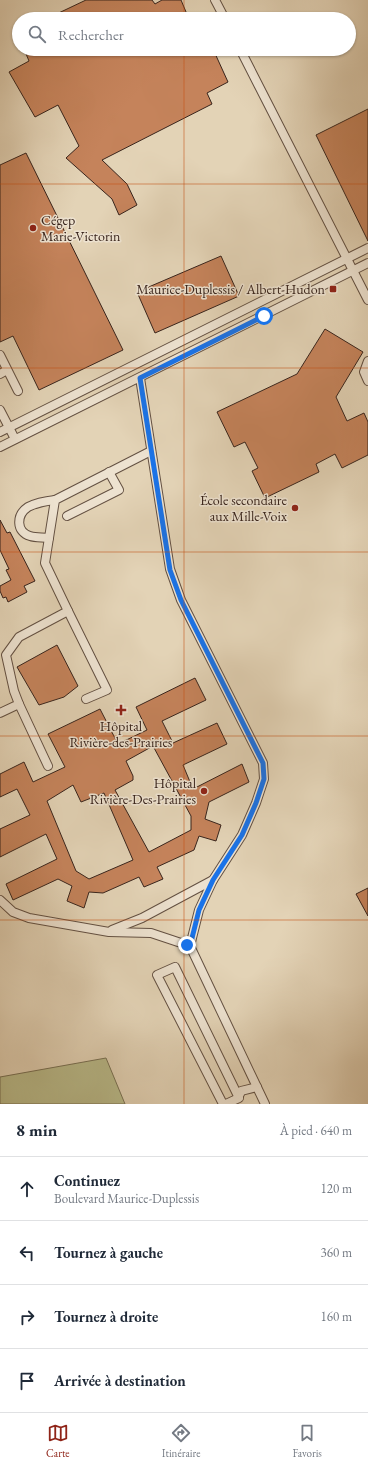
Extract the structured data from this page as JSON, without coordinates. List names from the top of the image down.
{
  "places": {
    "other": ["Cégep Marie-Victorin", "École secondaire aux Mille-Voix", "Hôpital Rivière-Des-Prairies"],
    "transit": ["Maurice-Duplessis / Albert-Hudon"],
    "health": ["Hôpital Rivière-des-Prairies"]
  },
  "page": {
    "search": "Rechercher",
    "heading": ["8 min", "À pied · 640 m"],
    "list": [
      ["Continuez", "Boulevard Maurice-Duplessis", "120 m"],
      ["Tournez à gauche", "360 m"],
      ["Tournez à droite", "160 m"],
      "Arrivée à destination"
    ],
    "nav": ["Carte", "Itinéraire", "Favoris"]
  }
}
